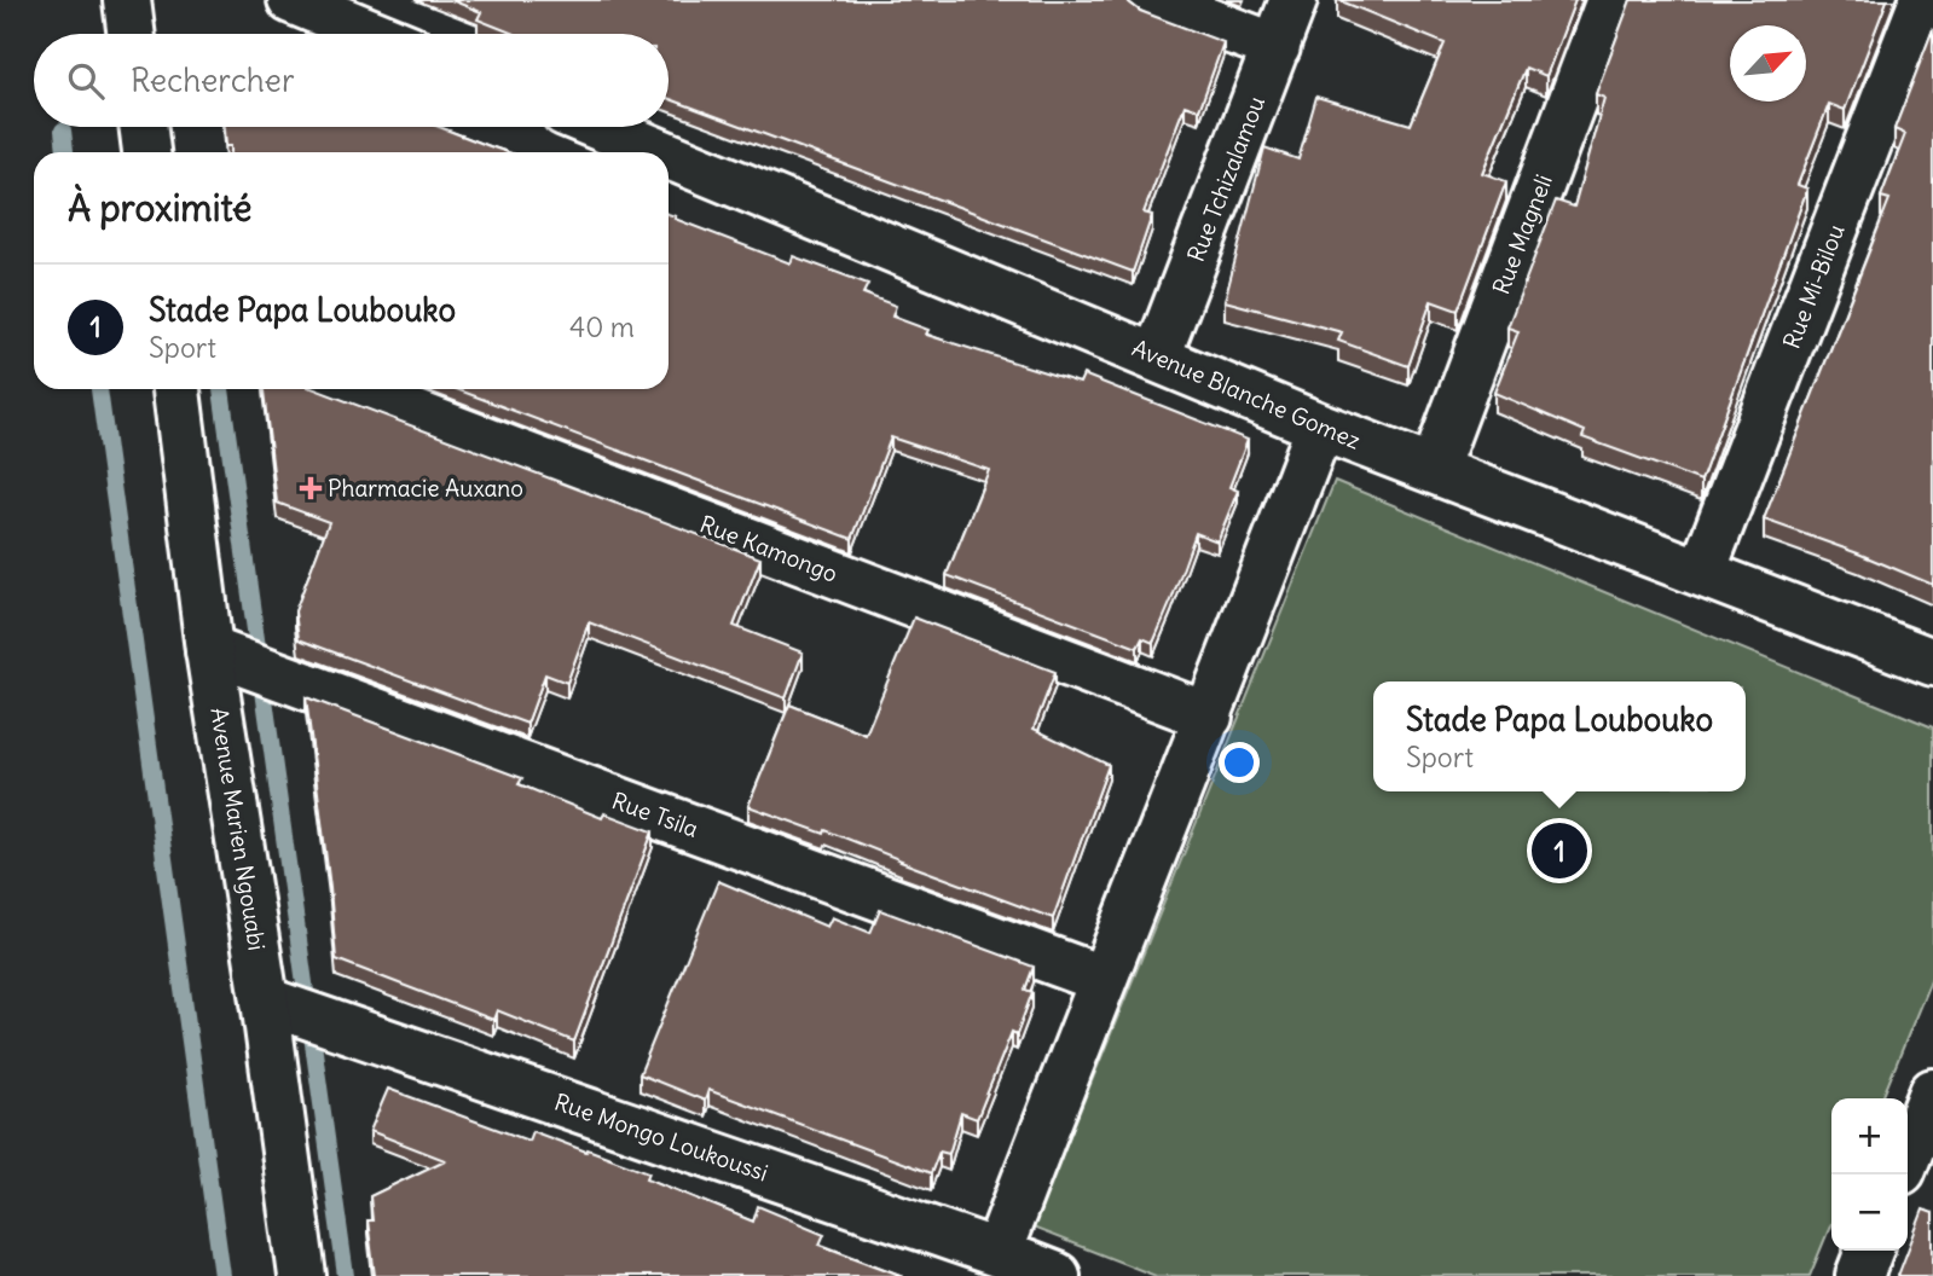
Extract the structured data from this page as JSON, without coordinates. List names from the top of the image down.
{
  "streets": {
    "street": [
      "Rue Tchizalamou",
      "Rue Magneli",
      "Rue Mi-Bilou",
      "Avenue Blanche Gomez",
      "Rue Kamongo",
      "Rue Tsila",
      "Avenue Marien Ngouabi",
      "Rue Mongo Loukoussi"
    ]
  },
  "crossings": [
    ["Rue Tchizalamou", "Avenue Blanche Gomez"],
    ["Rue Magneli", "Avenue Blanche Gomez"],
    ["Rue Mi-Bilou", "Avenue Blanche Gomez"],
    ["Rue Tsila", "Avenue Marien Ngouabi"],
    ["Avenue Marien Ngouabi", "Rue Mongo Loukoussi"]
  ],
  "places": {
    "health": ["Pharmacie Auxano"]
  },
  "north": "top right",
  "page": {
    "search": "Rechercher",
    "heading": "À proximité",
    "list": [
      {
        "mark": "1",
        "name": "Stade Papa Loubouko",
        "note": "Sport",
        "value": "40 m"
      }
    ],
    "popup": ["Stade Papa Loubouko", "Sport"],
    "pins": "1",
    "map_buttons": ["+", "−"]
  }
}
